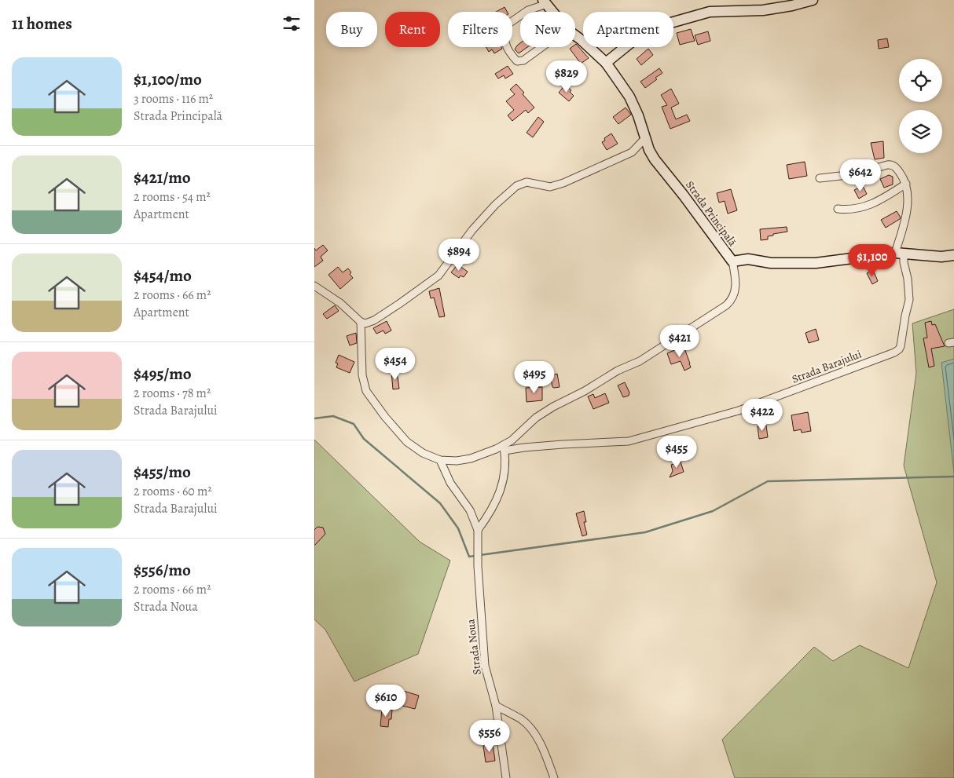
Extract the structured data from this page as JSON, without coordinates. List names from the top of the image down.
{
  "streets": {
    "main road": ["Strada Principală"],
    "street": ["Strada Barajului", "Strada Noua"]
  },
  "crossings": [
    ["Strada Principală", "Strada Barajului"]
  ],
  "page": {
    "heading": "11 homes",
    "chip": [
      "Buy",
      "Rent",
      "Filters",
      "New",
      "Apartment"
    ],
    "list": [
      {
        "name": "$1,100/mo",
        "note": "3 rooms · 116 m² · Strada Principală"
      },
      {
        "name": "$421/mo",
        "note": "2 rooms · 54 m² · Apartment"
      },
      {
        "name": "$454/mo",
        "note": "2 rooms · 66 m² · Apartment"
      },
      {
        "name": "$495/mo",
        "note": "2 rooms · 78 m² · Strada Barajului"
      },
      {
        "name": "$455/mo",
        "note": "2 rooms · 60 m² · Strada Barajului"
      },
      {
        "name": "$556/mo",
        "note": "2 rooms · 66 m² · Strada Noua"
      }
    ],
    "price": [
      "$829",
      "$642",
      "$894",
      "$1,100",
      "$421",
      "$454",
      "$495",
      "$422",
      "$455",
      "$610",
      "$556"
    ]
  }
}
